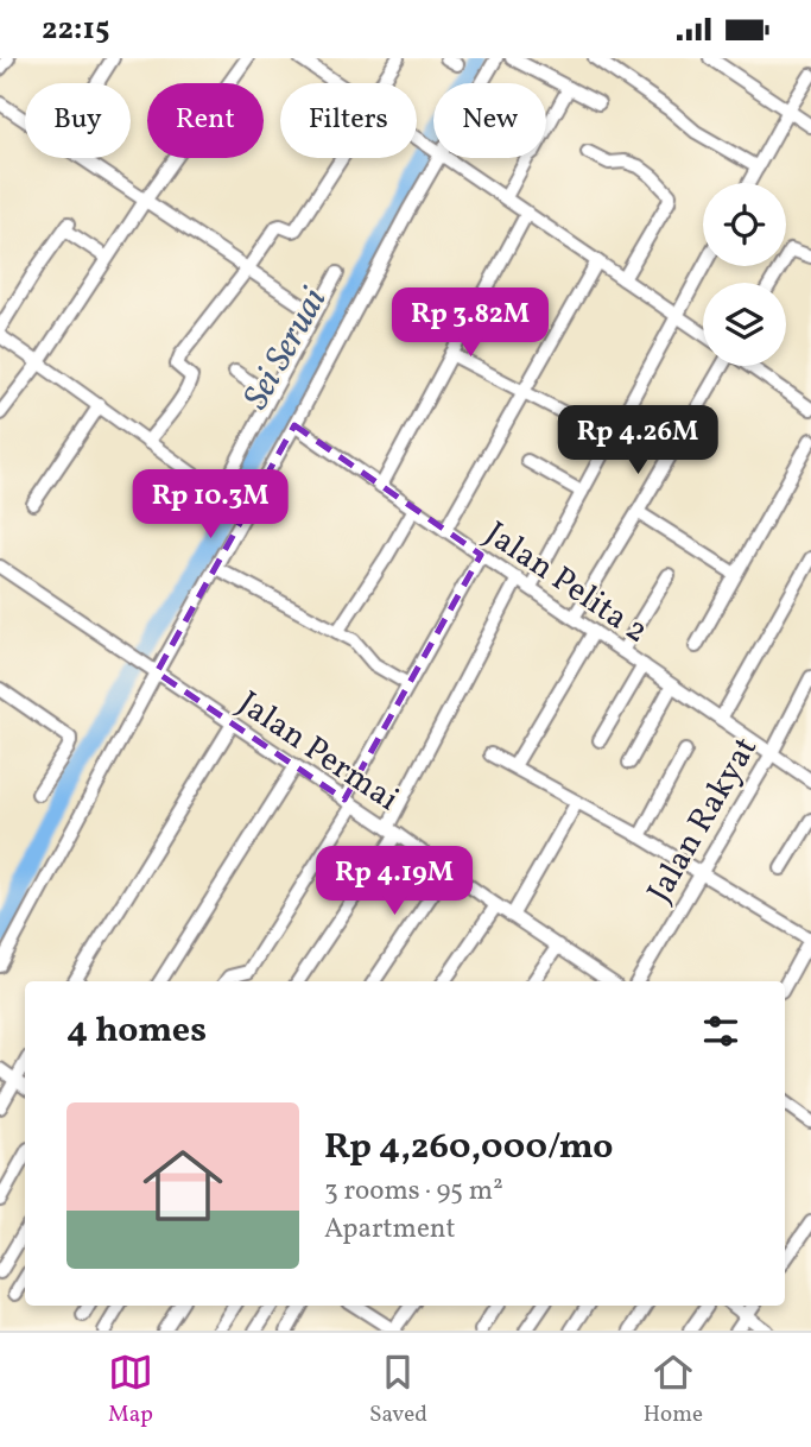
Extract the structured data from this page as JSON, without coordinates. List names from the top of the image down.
{
  "streets": {
    "street": ["Jalan Pelita 2", "Jalan Permai", "Jalan Rakyat"]
  },
  "crossings": [
    ["Jalan Pelita 2", "Jalan Rakyat"]
  ],
  "water": ["Sei Seruai"],
  "page": {
    "status": "22:15",
    "chip": [
      "Buy",
      "Rent",
      "Filters",
      "New"
    ],
    "price": [
      "Rp 3.82M",
      "Rp 4.26M",
      "Rp 10.3M",
      "Rp 4.19M"
    ],
    "heading": "4 homes",
    "list": [
      {
        "name": "Rp 4,260,000/mo",
        "note": "3 rooms · 95 m² · Apartment"
      }
    ],
    "tabs": ["Map", "Saved", "Home"]
  }
}
